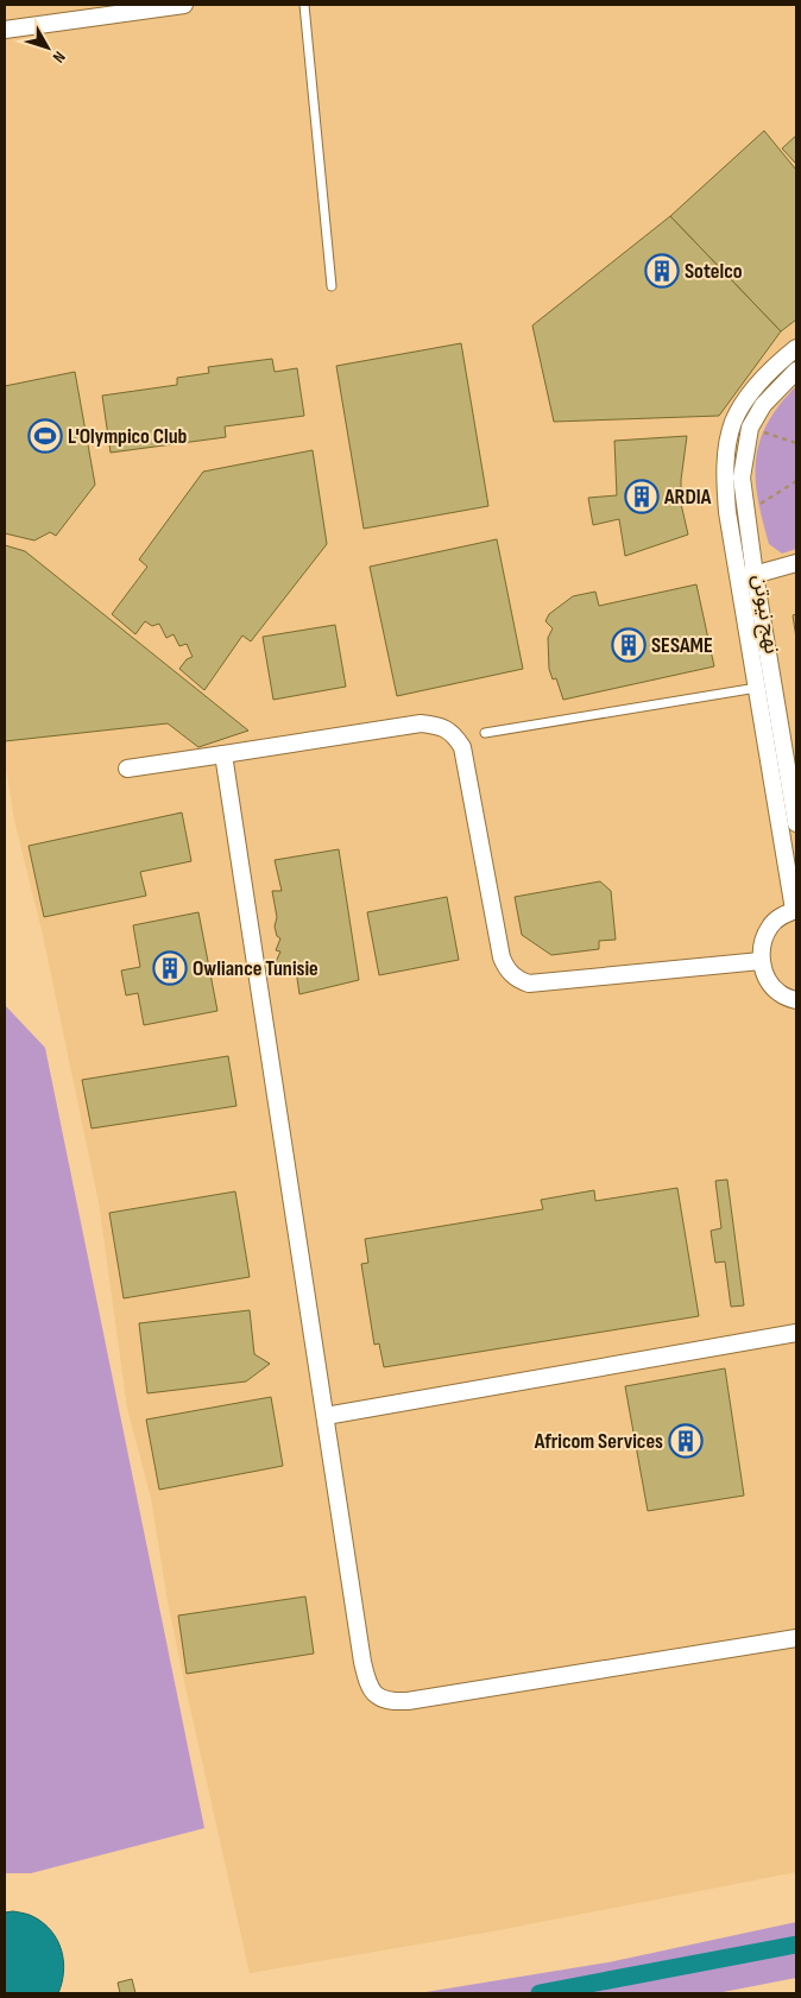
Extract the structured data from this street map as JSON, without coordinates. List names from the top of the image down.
{
  "streets": {
    "street": ["نهج نيوتن"]
  },
  "places": {
    "building": [
      "Sotelco",
      "ARDIA",
      "SESAME",
      "Owliance Tunisie",
      "Africom Services"
    ],
    "sports": ["L'Olympico Club"]
  },
  "north": "bottom right"
}
